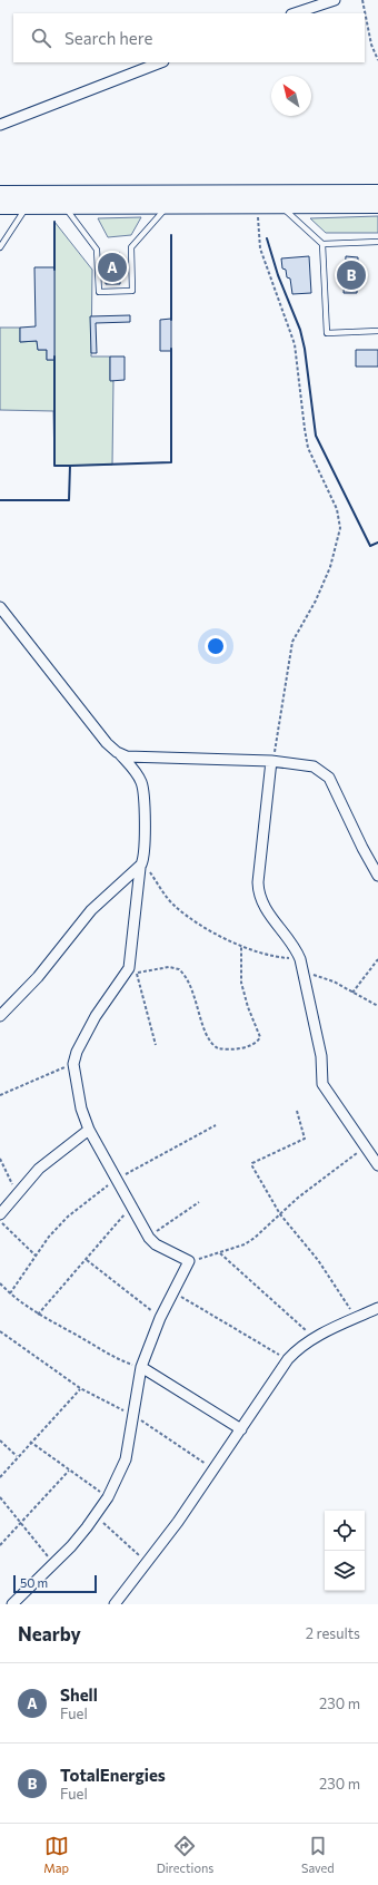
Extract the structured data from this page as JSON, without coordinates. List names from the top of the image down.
{
  "scale_bar": "50 m",
  "north": "top left",
  "page": {
    "search": "Search here",
    "pins": ["A", "B"],
    "scale": "50 m",
    "heading": ["Nearby", "2 results"],
    "list": [
      {
        "mark": "A",
        "name": "Shell",
        "note": "Fuel",
        "value": "230 m"
      },
      {
        "mark": "B",
        "name": "TotalEnergies",
        "note": "Fuel",
        "value": "230 m"
      }
    ],
    "nav": ["Map", "Directions", "Saved"]
  }
}
